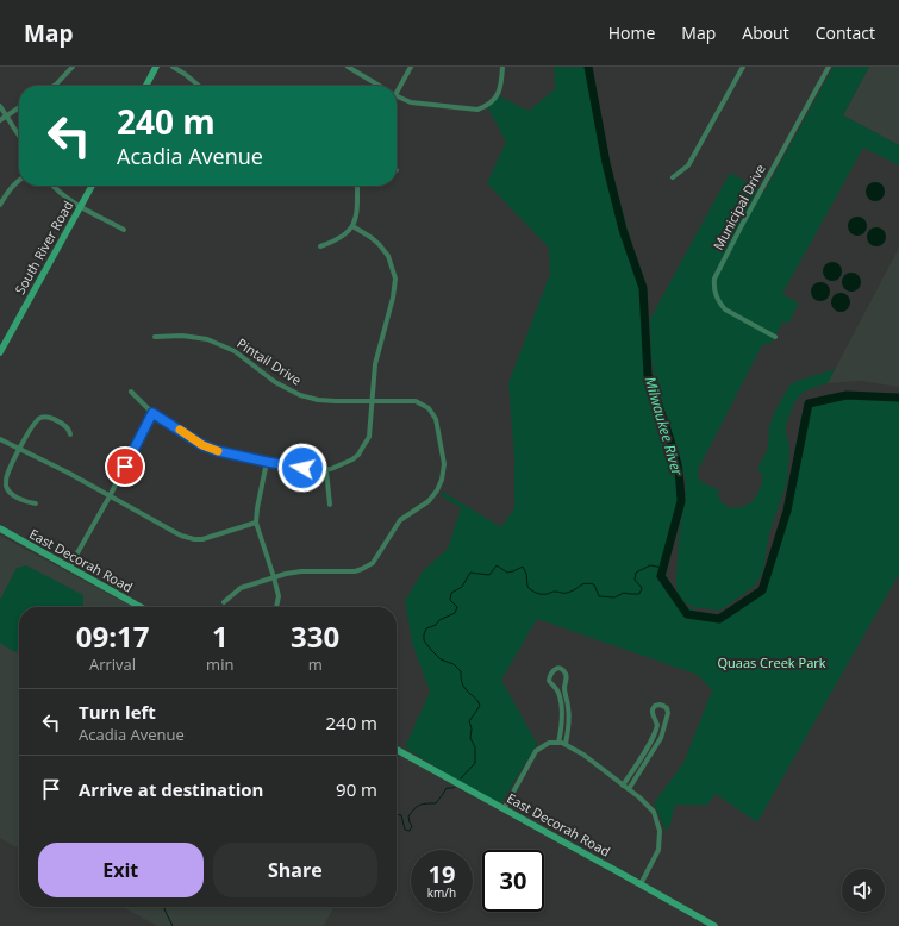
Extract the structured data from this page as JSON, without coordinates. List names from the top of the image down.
{
  "streets": {
    "street": [
      "Municipal Drive",
      "South River Road",
      "Pintail Drive",
      "East Decorah Road"
    ]
  },
  "water": ["Milwaukee River"],
  "parks": ["Quaas Creek Park"],
  "page": {
    "header": "Map",
    "nav": [
      "Home",
      "Map",
      "About",
      "Contact"
    ],
    "turn": ["240 m", "Acadia Avenue"],
    "eta": [
      "09:17",
      "Arrival",
      "1",
      "min",
      "330",
      "m"
    ],
    "list": [
      {
        "name": "Turn left",
        "note": "Acadia Avenue",
        "value": "240 m"
      },
      {
        "name": "Arrive at destination",
        "value": "90 m"
      }
    ],
    "buttons": ["Exit", "Share"],
    "speed": "19 km/h",
    "limit": "30"
  }
}
